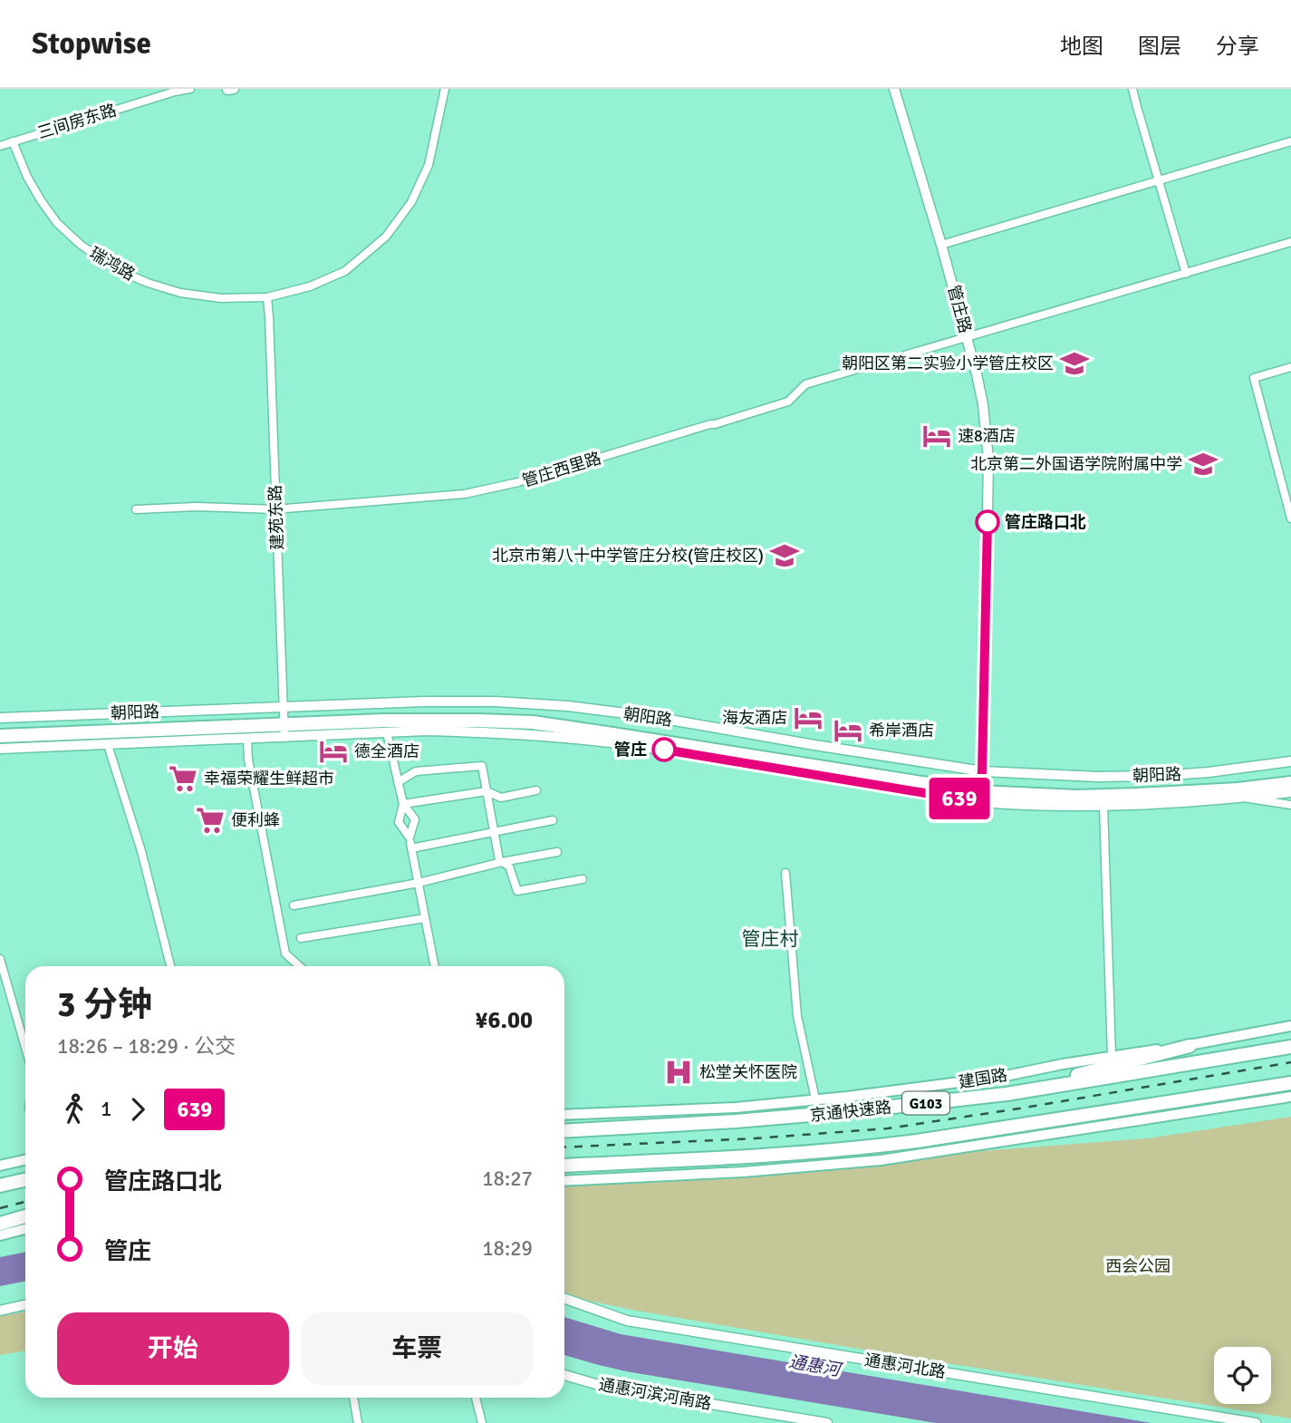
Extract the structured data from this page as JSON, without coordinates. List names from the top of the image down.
{
  "streets": {
    "highway": ["朝阳路", "G103", "京通快速路"],
    "main road": ["建国路"],
    "street": [
      "三间房东路",
      "瑞鸿路",
      "管庄路",
      "管庄西里路",
      "建苑东路",
      "通惠河北路",
      "通惠河滨河南路"
    ]
  },
  "crossings": [
    ["三间房东路", "瑞鸿路"],
    ["瑞鸿路", "建苑东路"],
    ["管庄路", "管庄西里路"],
    ["管庄路", "朝阳路"],
    ["管庄西里路", "建苑东路"],
    ["建苑东路", "朝阳路"]
  ],
  "districts": ["管庄村"],
  "water": ["通惠河"],
  "parks": ["西会公园"],
  "places": {
    "school or university": ["朝阳区第二实验小学管庄校区", "北京第二外国语学院附属中学", "北京市第八十中学管庄分校(管庄校区)"],
    "hotel": [
      "速8酒店",
      "海友酒店",
      "希岸酒店",
      "德全酒店"
    ],
    "other": ["管庄路口北", "管庄"],
    "supermarket": ["幸福荣耀生鲜超市", "便利蜂"],
    "hospital": ["松堂关怀医院"]
  },
  "lines": ["bus line 639"],
  "page": {
    "header": "Stopwise",
    "nav": ["地图", "图层", "分享"],
    "on_map": "639",
    "heading": ["3 分钟", "18:26 – 18:29 · 公交", "¥6.00"],
    "legs": ["1", "639"],
    "list": [
      {
        "name": "管庄路口北",
        "value": "18:27"
      },
      {
        "name": "管庄",
        "value": "18:29"
      }
    ],
    "buttons": ["开始", "车票"]
  }
}
